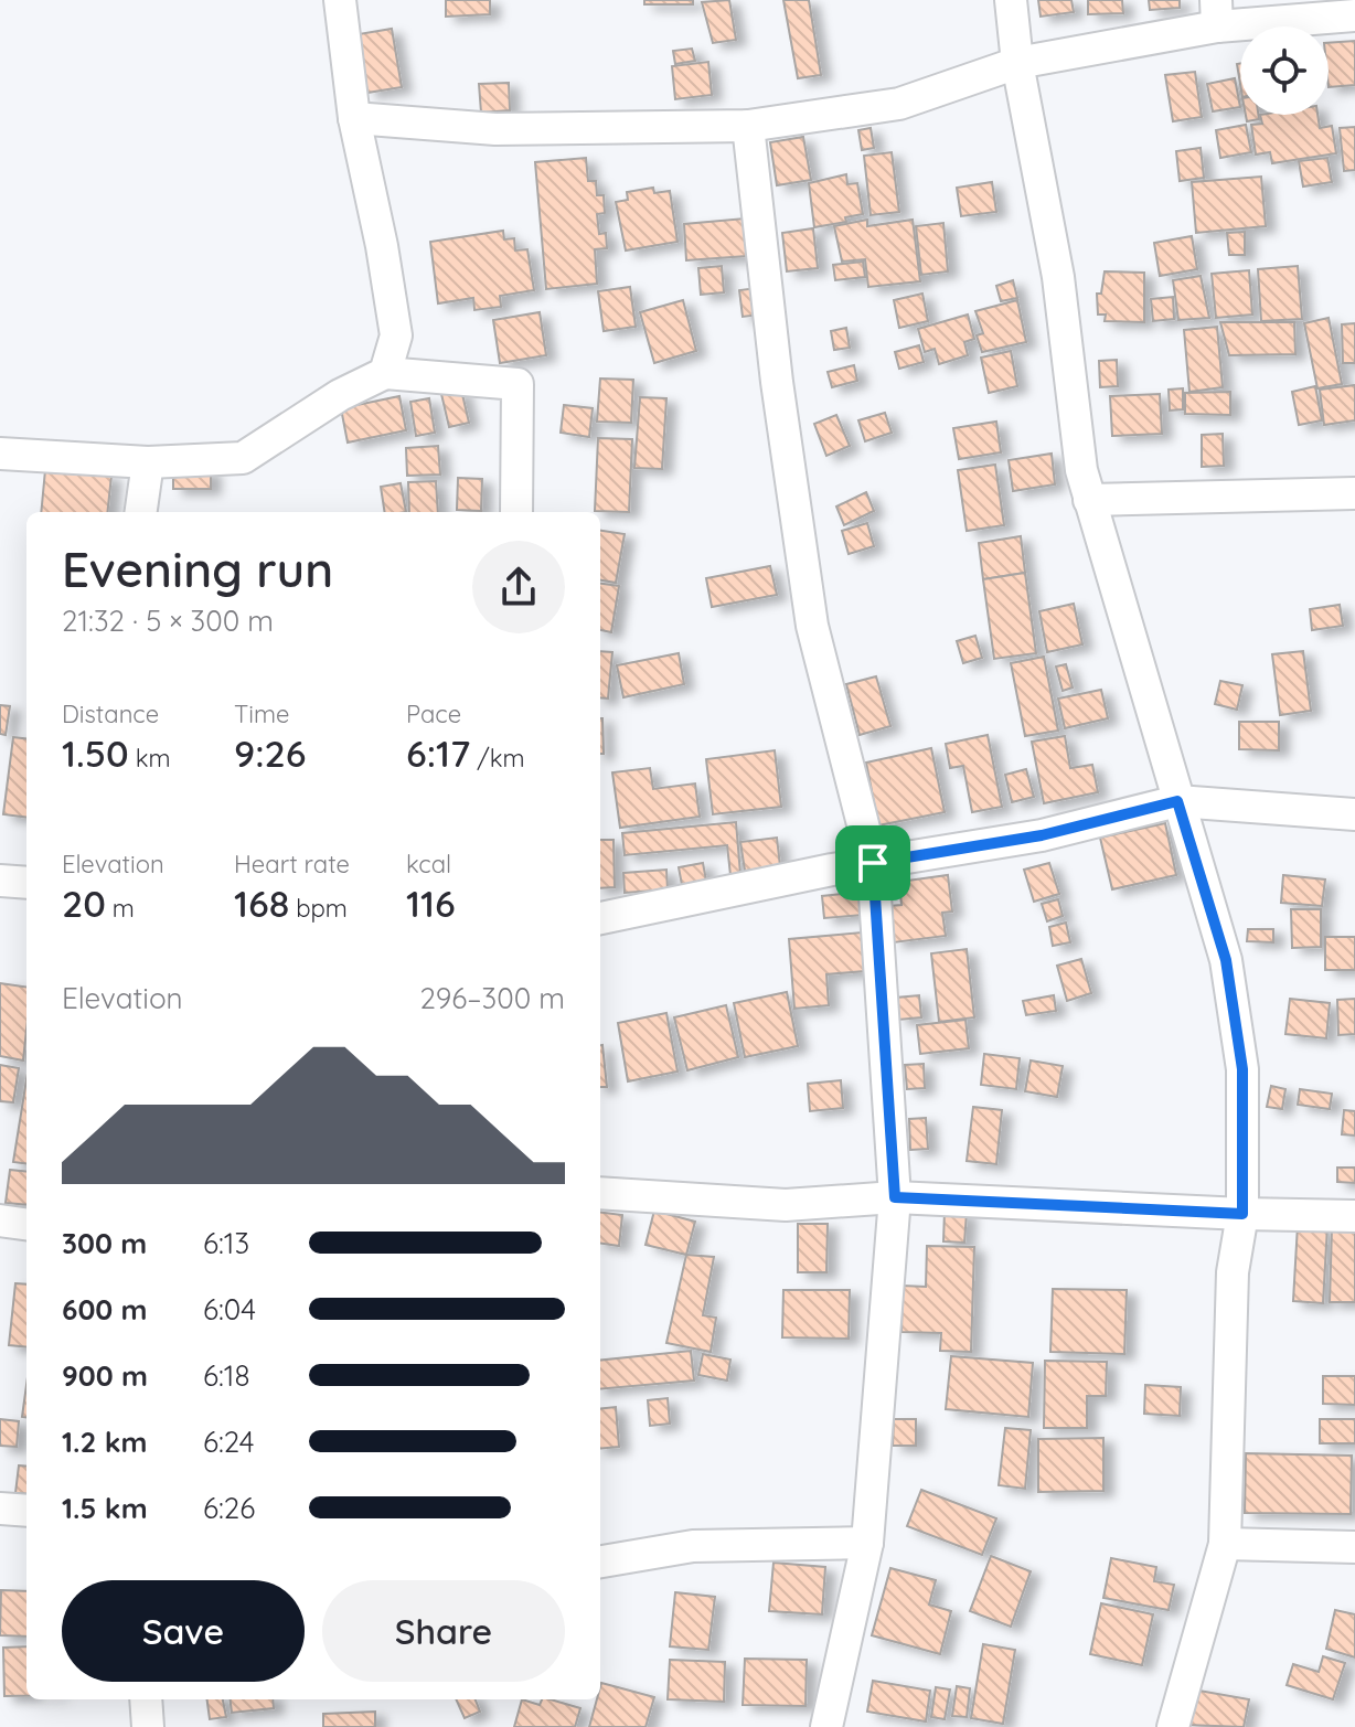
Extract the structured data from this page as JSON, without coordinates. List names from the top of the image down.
{
  "page": {
    "heading": ["Evening run", "21:32 · 5 × 300 m"],
    "stats": [
      ["Distance", "1.50 km"],
      ["Time", "9:26"],
      ["Pace", "6:17 /km"],
      ["Elevation", "20 m"],
      ["Heart rate", "168 bpm"],
      ["kcal", "116"]
    ],
    "chart": ["Elevation", "296–300 m"],
    "list": [
      {
        "name": "300 m",
        "note": "6:13"
      },
      {
        "name": "600 m",
        "note": "6:04"
      },
      {
        "name": "900 m",
        "note": "6:18"
      },
      {
        "name": "1.2 km",
        "note": "6:24"
      },
      {
        "name": "1.5 km",
        "note": "6:26"
      }
    ],
    "buttons": ["Save", "Share"]
  }
}
